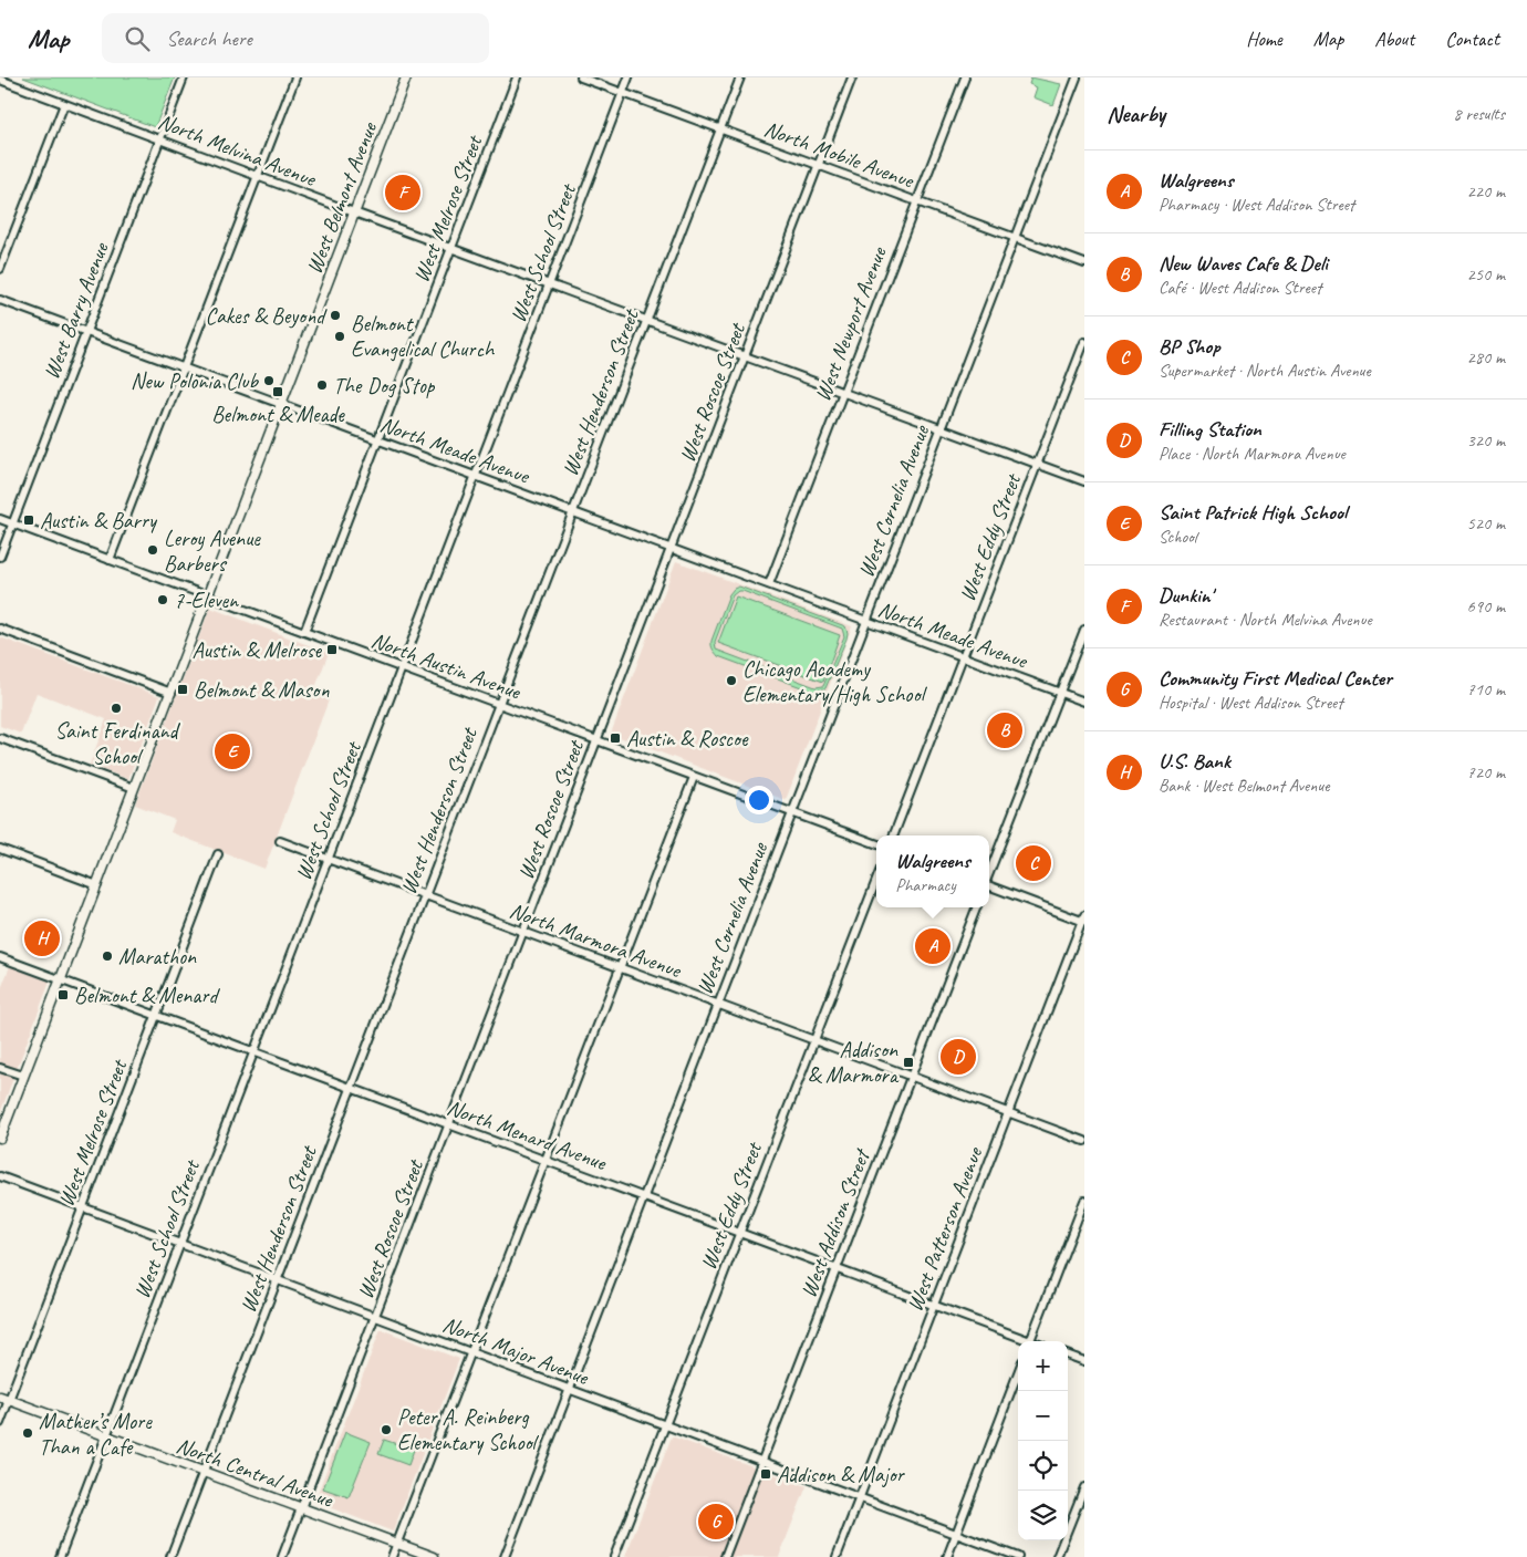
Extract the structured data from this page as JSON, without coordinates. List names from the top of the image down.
{
  "streets": {
    "main road": ["West Belmont Avenue", "North Central Avenue"],
    "street": [
      "North Melvina Avenue",
      "North Mobile Avenue",
      "West Melrose Street",
      "West School Street",
      "West Barry Avenue",
      "West Newport Avenue",
      "West Henderson Street",
      "West Roscoe Street",
      "North Meade Avenue",
      "West Cornelia Avenue",
      "West Eddy Street",
      "North Austin Avenue",
      "North Marmora Avenue",
      "North Menard Avenue",
      "West Addison Street",
      "West Patterson Avenue",
      "North Major Avenue"
    ]
  },
  "crossings": [
    ["North Melvina Avenue", "West Belmont Avenue"],
    ["North Melvina Avenue", "West Melrose Street"],
    ["North Melvina Avenue", "West School Street"],
    ["North Melvina Avenue", "West Barry Avenue"],
    ["North Melvina Avenue", "West Newport Avenue"],
    ["North Melvina Avenue", "West Henderson Street"],
    ["North Melvina Avenue", "West Roscoe Street"],
    ["North Melvina Avenue", "West Cornelia Avenue"],
    ["North Melvina Avenue", "West Eddy Street"],
    ["North Mobile Avenue", "West School Street"],
    ["North Mobile Avenue", "West Newport Avenue"],
    ["North Mobile Avenue", "West Henderson Street"],
    ["North Mobile Avenue", "West Roscoe Street"],
    ["North Mobile Avenue", "West Cornelia Avenue"],
    ["West Belmont Avenue", "North Meade Avenue"],
    ["West Belmont Avenue", "North Austin Avenue"],
    ["West Belmont Avenue", "North Menard Avenue"],
    ["West Melrose Street", "North Meade Avenue"],
    ["West Melrose Street", "North Austin Avenue"],
    ["West Melrose Street", "North Menard Avenue"],
    ["West Melrose Street", "North Major Avenue"],
    ["West Melrose Street", "North Central Avenue"],
    ["West School Street", "North Meade Avenue"],
    ["West School Street", "North Austin Avenue"],
    ["West School Street", "North Marmora Avenue"],
    ["West School Street", "North Menard Avenue"],
    ["West School Street", "North Major Avenue"],
    ["West School Street", "North Central Avenue"],
    ["West Barry Avenue", "North Meade Avenue"],
    ["West Barry Avenue", "North Austin Avenue"],
    ["West Newport Avenue", "North Meade Avenue"],
    ["West Henderson Street", "North Meade Avenue"],
    ["West Henderson Street", "North Austin Avenue"],
    ["West Henderson Street", "North Marmora Avenue"],
    ["West Henderson Street", "North Menard Avenue"],
    ["West Henderson Street", "North Major Avenue"],
    ["West Henderson Street", "North Central Avenue"],
    ["West Roscoe Street", "North Meade Avenue"],
    ["West Roscoe Street", "North Austin Avenue"],
    ["West Roscoe Street", "North Marmora Avenue"],
    ["West Roscoe Street", "North Menard Avenue"],
    ["West Roscoe Street", "North Major Avenue"],
    ["West Roscoe Street", "North Central Avenue"],
    ["North Meade Avenue", "West Cornelia Avenue"],
    ["North Meade Avenue", "West Eddy Street"],
    ["West Cornelia Avenue", "North Austin Avenue"],
    ["West Cornelia Avenue", "North Marmora Avenue"],
    ["West Cornelia Avenue", "North Menard Avenue"],
    ["West Cornelia Avenue", "North Major Avenue"],
    ["West Eddy Street", "North Marmora Avenue"],
    ["West Eddy Street", "North Menard Avenue"],
    ["West Eddy Street", "North Major Avenue"],
    ["North Marmora Avenue", "West Addison Street"],
    ["North Marmora Avenue", "West Patterson Avenue"],
    ["North Menard Avenue", "West Addison Street"],
    ["North Menard Avenue", "West Patterson Avenue"],
    ["West Addison Street", "North Major Avenue"],
    ["West Patterson Avenue", "North Major Avenue"]
  ],
  "places": {
    "other": [
      "Cakes & Beyond",
      "Belmont Evangelical Church",
      "New Polonia Club",
      "The Dog Stop",
      "Leroy Avenue Barbers",
      "7-Eleven",
      "Chicago Academy Elementary/High School",
      "Saint Ferdinand School",
      "Marathon",
      "Peter A. Reinberg Elementary School",
      "Mather’s More Than a Cafe"
    ],
    "transit": [
      "Belmont & Meade",
      "Austin & Barry",
      "Austin & Melrose",
      "Belmont & Mason",
      "Austin & Roscoe",
      "Belmont & Menard",
      "Addison & Marmora",
      "Addison & Major"
    ]
  },
  "page": {
    "header": "Map",
    "search": "Search here",
    "nav": [
      "Home",
      "Map",
      "About",
      "Contact"
    ],
    "heading": ["Nearby", "8 results"],
    "list": [
      {
        "mark": "A",
        "name": "Walgreens",
        "note": "Pharmacy · West Addison Street",
        "value": "220 m"
      },
      {
        "mark": "B",
        "name": "New Waves Cafe & Deli",
        "note": "Café · West Addison Street",
        "value": "250 m"
      },
      {
        "mark": "C",
        "name": "BP Shop",
        "note": "Supermarket · North Austin Avenue",
        "value": "280 m"
      },
      {
        "mark": "D",
        "name": "Filling Station",
        "note": "Place · North Marmora Avenue",
        "value": "320 m"
      },
      {
        "mark": "E",
        "name": "Saint Patrick High School",
        "note": "School",
        "value": "520 m"
      },
      {
        "mark": "F",
        "name": "Dunkin'",
        "note": "Restaurant · North Melvina Avenue",
        "value": "690 m"
      },
      {
        "mark": "G",
        "name": "Community First Medical Center",
        "note": "Hospital · West Addison Street",
        "value": "710 m"
      },
      {
        "mark": "H",
        "name": "U.S. Bank",
        "note": "Bank · West Belmont Avenue",
        "value": "720 m"
      }
    ],
    "pins": [
      "F",
      "B",
      "E",
      "C",
      "H",
      "A",
      "D",
      "G"
    ],
    "popup": ["Walgreens", "Pharmacy"],
    "map_buttons": ["+", "−"]
  }
}
